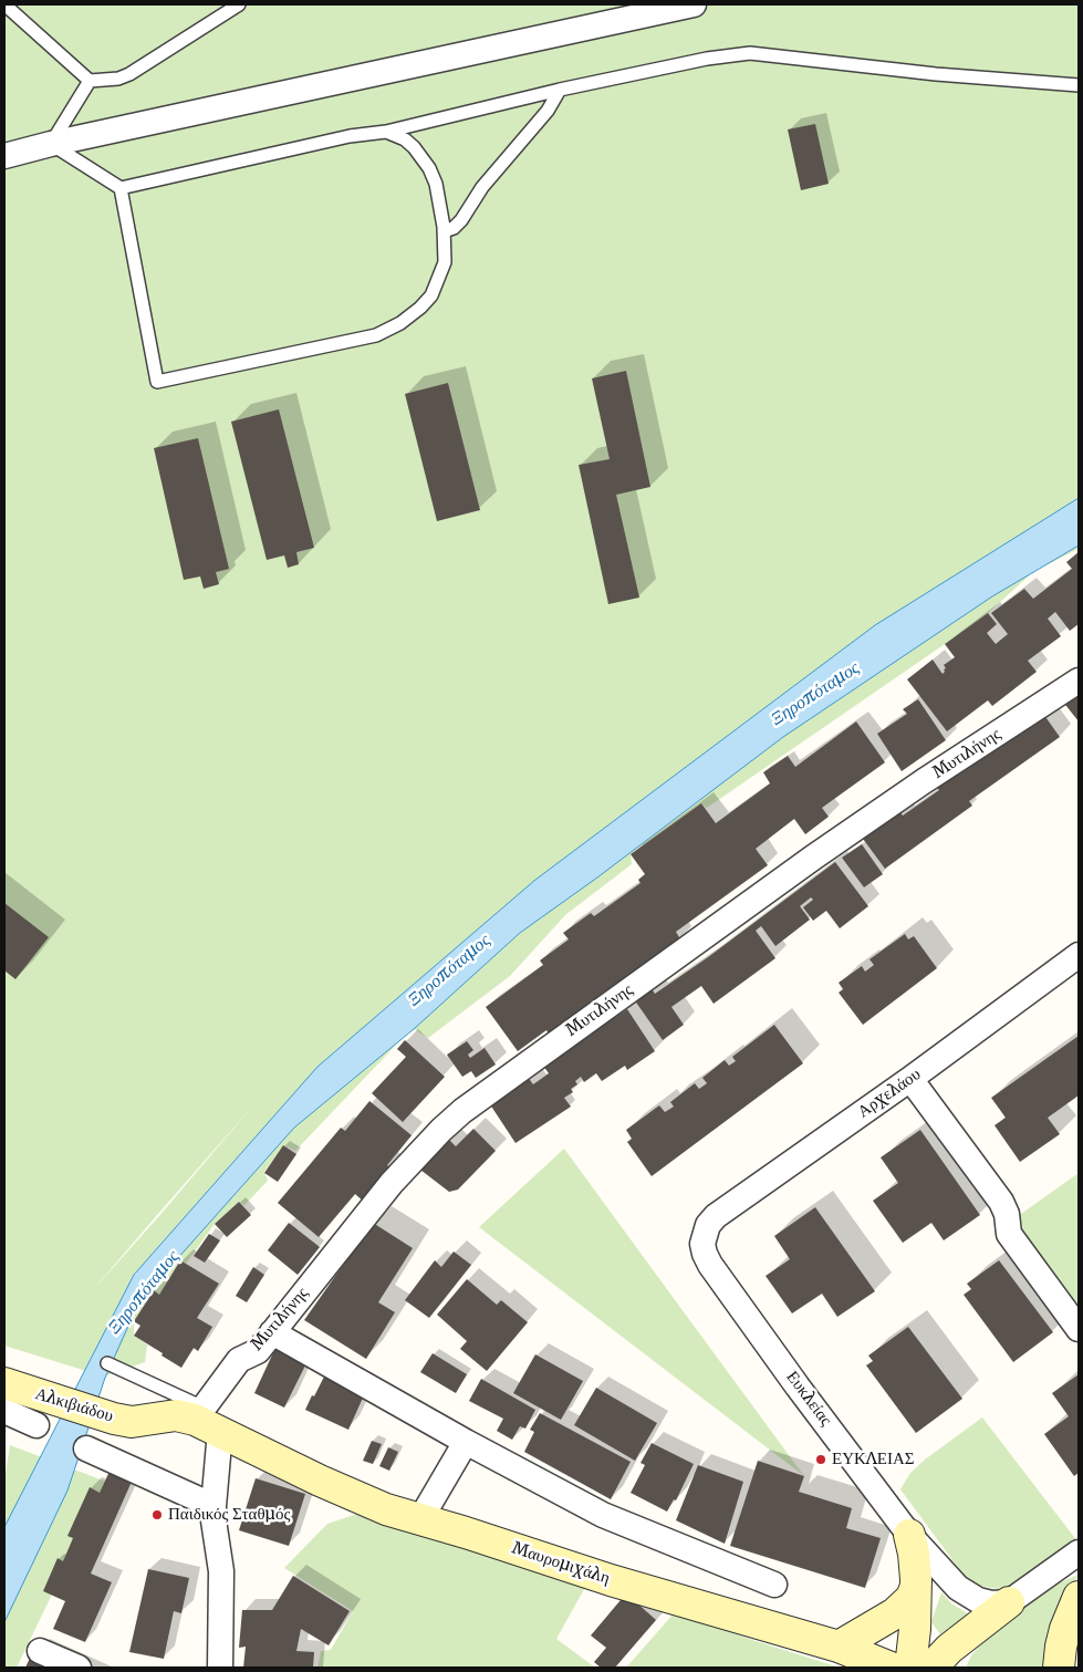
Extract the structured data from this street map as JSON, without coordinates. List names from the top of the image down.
{
  "streets": {
    "main road": ["Αλκιβιάδου", "Μαυρομιχάλη"],
    "street": ["Μυτιλήνης", "Αρχελάου", "Ευκλείας"]
  },
  "crossings": [
    ["Μυτιλήνης", "Αλκιβιάδου"],
    ["Μυτιλήνης", "Μαυρομιχάλη"],
    ["Αρχελάου", "Ευκλείας"],
    ["Αλκιβιάδου", "Μαυρομιχάλη"]
  ],
  "water": ["Ξηροπόταμος"],
  "places": ["ΕΥΚΛΕΙΑΣ", "Παιδικός Σταθμός"]
}
